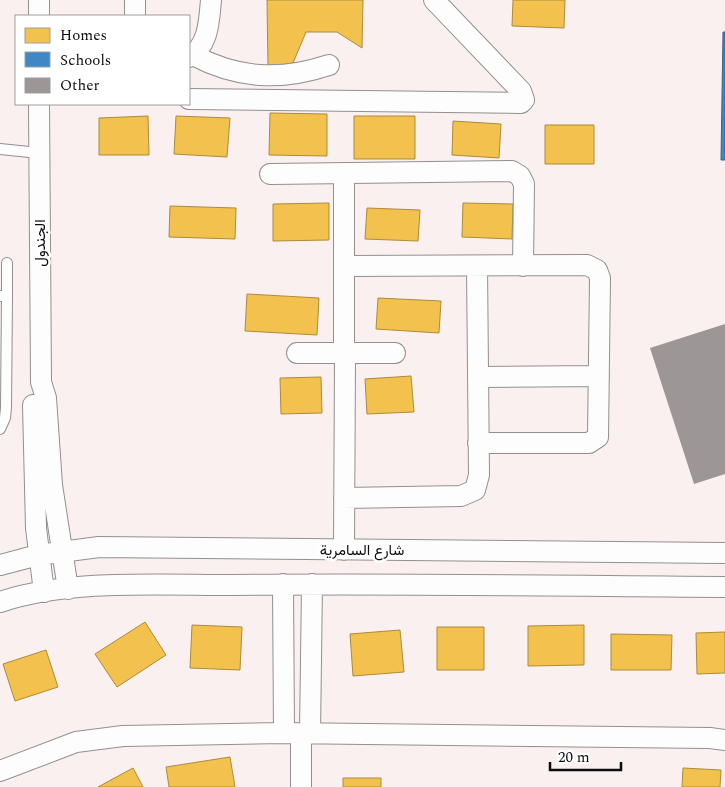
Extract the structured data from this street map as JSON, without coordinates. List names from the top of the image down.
{
  "streets": {
    "street": ["الجندول", "شارع السامرية"]
  },
  "crossings": [
    ["الجندول", "شارع السامرية"]
  ],
  "legend": ["Homes", "Schools", "Other"],
  "scale_bar": "20 m"
}
